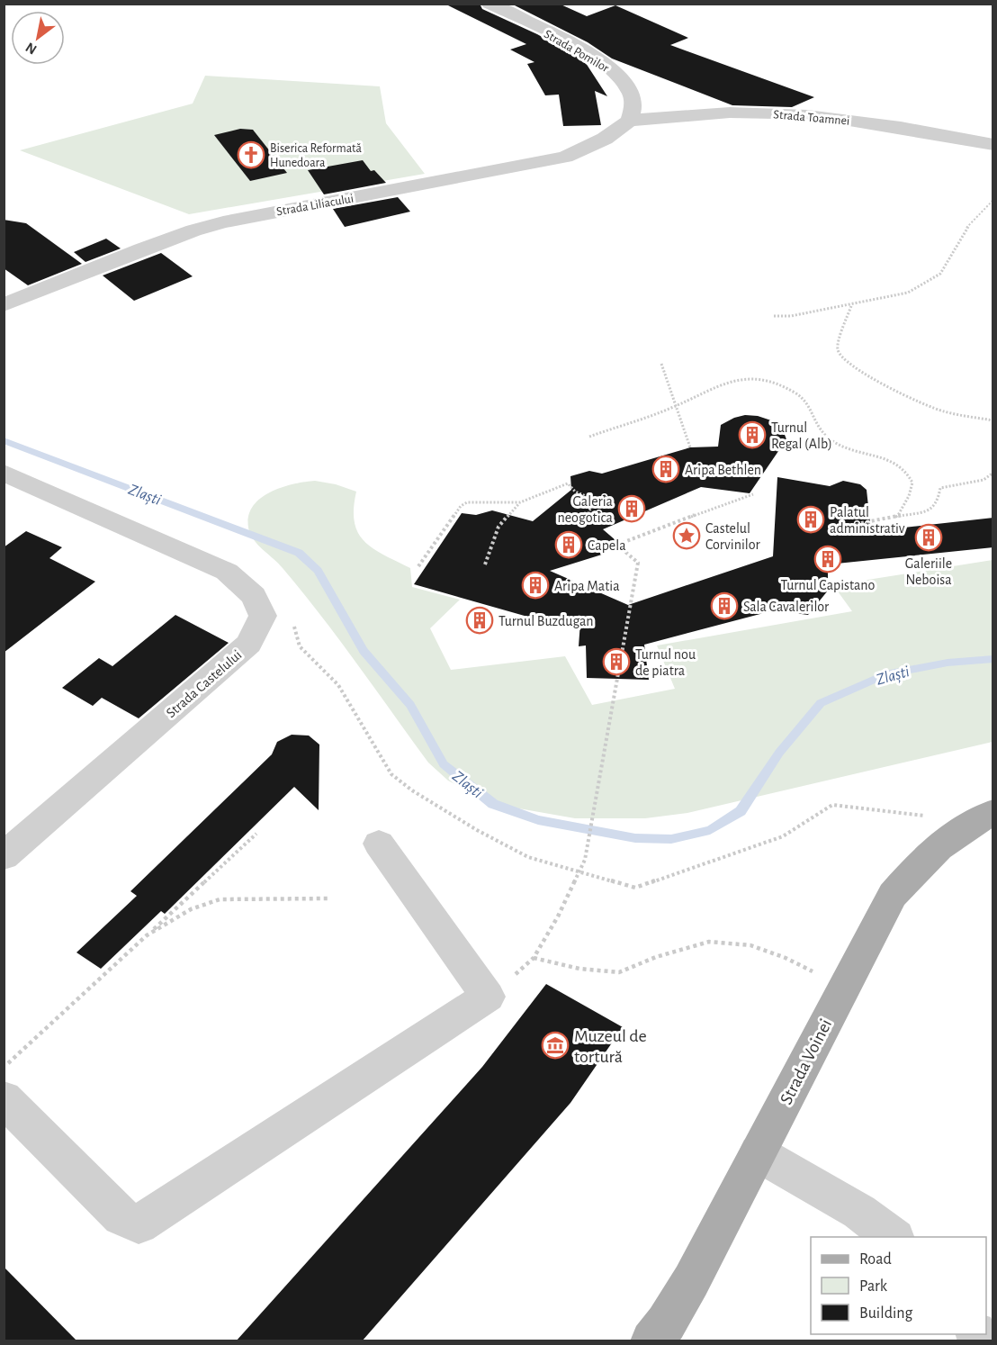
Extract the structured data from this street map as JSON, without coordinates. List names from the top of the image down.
{
  "streets": {
    "main road": ["Strada Voinei"],
    "street": [
      "Strada Pomilor",
      "Strada Toamnei",
      "Strada Liliacului",
      "Strada Castelului"
    ]
  },
  "crossings": [
    ["Strada Pomilor", "Strada Toamnei"],
    ["Strada Pomilor", "Strada Liliacului"],
    ["Strada Toamnei", "Strada Liliacului"]
  ],
  "water": ["Zlaști"],
  "places": {
    "church": ["Biserica Reformată Hunedoara"],
    "building": [
      "Turnul Regal (Alb)",
      "Aripa Bethlen",
      "Galeria neogotica",
      "Palatul administrativ",
      "Galeriile Neboisa",
      "Capela",
      "Turnul Capistano",
      "Aripa Matia",
      "Sala Cavalerilor",
      "Turnul Buzdugan",
      "Turnul nou de piatra"
    ],
    "place": ["Castelul Corvinilor"],
    "museum": ["Muzeul de tortură"]
  },
  "legend": ["Road", "Park", "Building"],
  "north": "bottom left"
}
